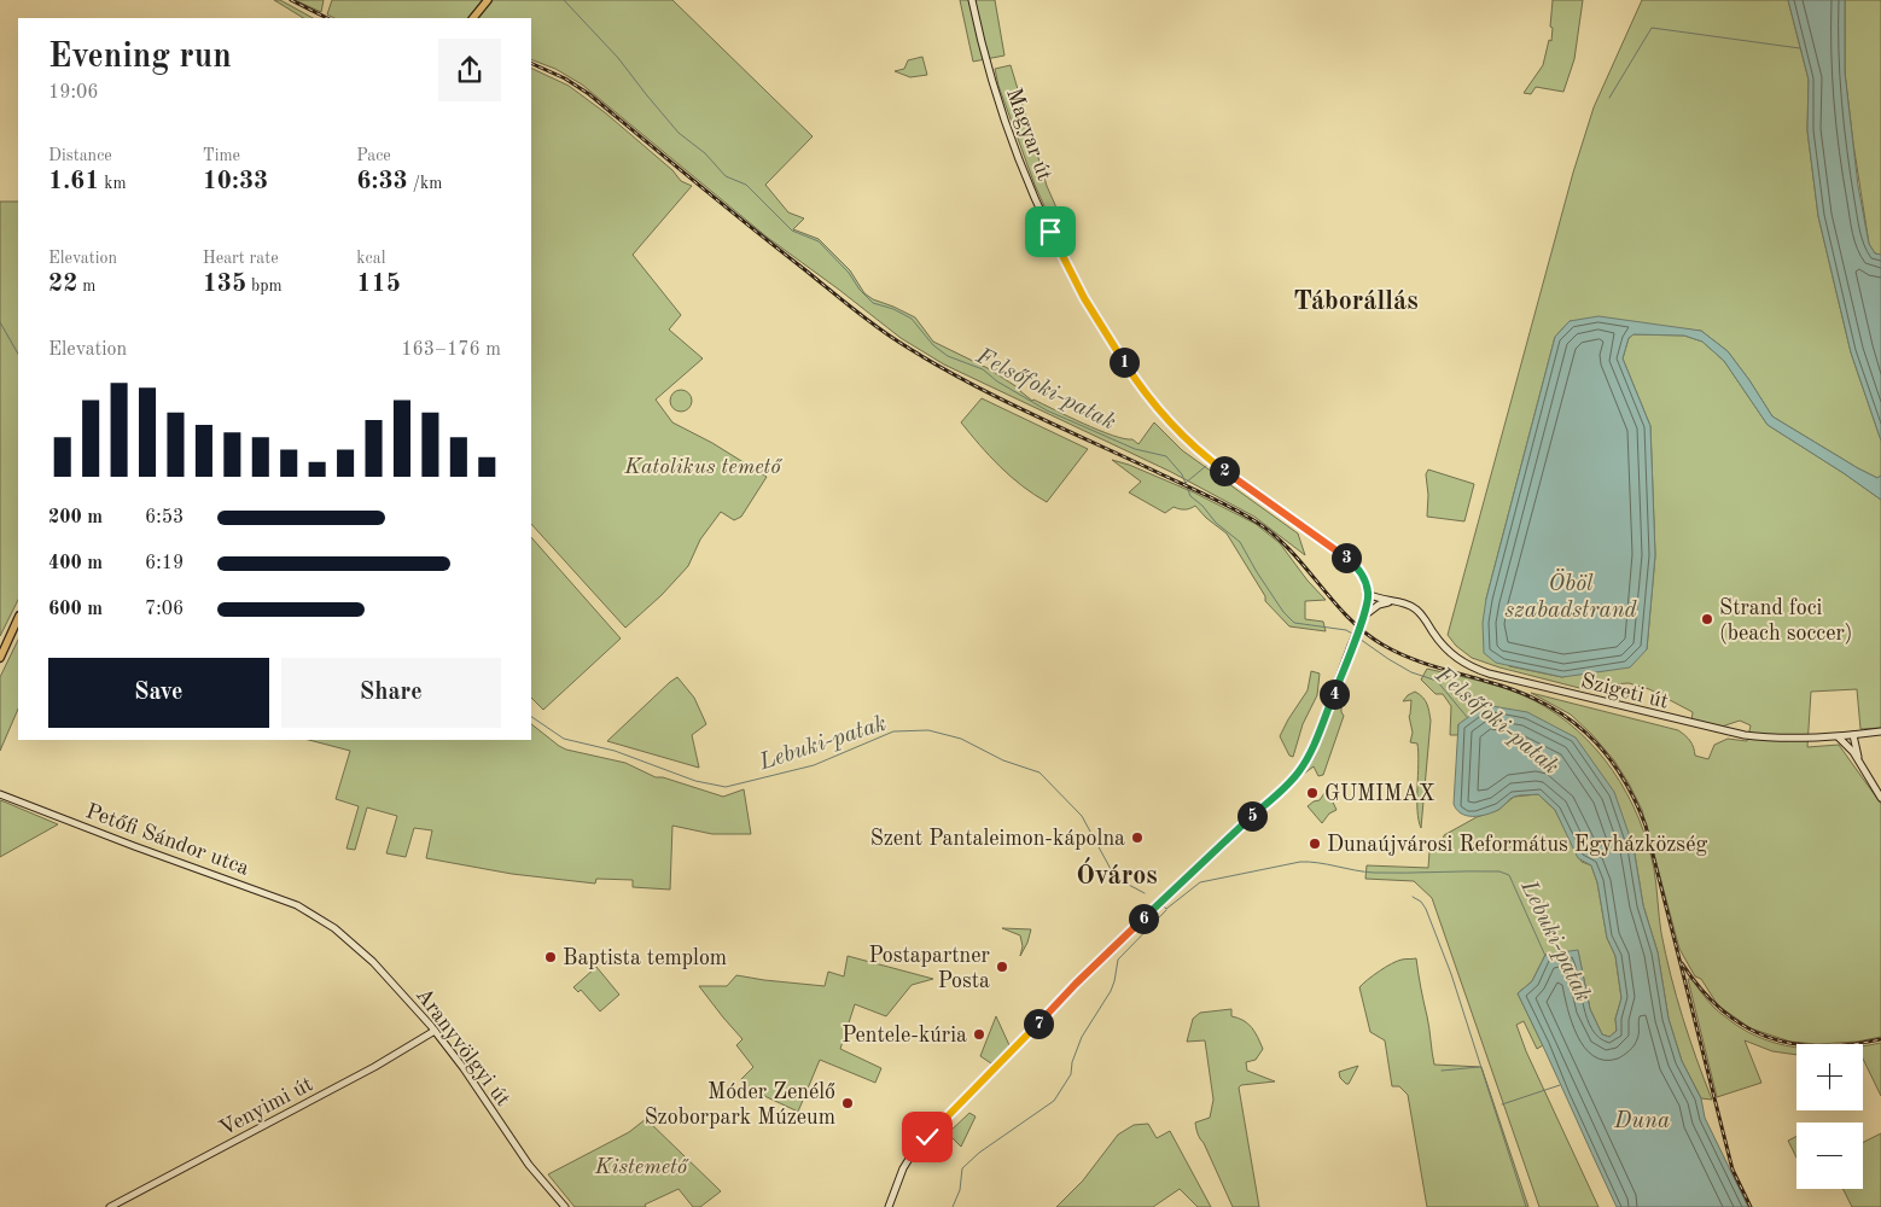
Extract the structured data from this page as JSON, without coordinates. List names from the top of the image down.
{
  "streets": {
    "street": [
      "Magyar út",
      "Szigeti út",
      "Petőfi Sándor utca",
      "Aranyvölgyi út",
      "Venyimi út"
    ]
  },
  "crossings": [
    ["Petőfi Sándor utca", "Aranyvölgyi út"],
    ["Aranyvölgyi út", "Venyimi út"]
  ],
  "districts": ["Táborállás", "Óváros"],
  "water": [
    "Felsőfoki-patak",
    "Öböl szabadstrand",
    "Lebuki-patak",
    "Duna"
  ],
  "parks": ["Katolikus temető", "Kistemető"],
  "places": [
    "Strand foci (beach soccer)",
    "GUMIMAX",
    "Szent Pantaleimon-kápolna",
    "Dunaújvárosi Református Egyházközség",
    "Baptista templom",
    "Postapartner Posta",
    "Pentele-kúria",
    "Móder Zenélő Szoborpark Múzeum"
  ],
  "page": {
    "heading": ["Evening run", "19:06"],
    "stats": [
      ["Distance", "1.61 km"],
      ["Time", "10:33"],
      ["Pace", "6:33 /km"],
      ["Elevation", "22 m"],
      ["Heart rate", "135 bpm"],
      ["kcal", "115"]
    ],
    "chart": ["Elevation", "163–176 m"],
    "pins": [
      "1",
      "2",
      "3",
      "4",
      "5",
      "6",
      "7"
    ],
    "list": [
      {
        "name": "200 m",
        "note": "6:53"
      },
      {
        "name": "400 m",
        "note": "6:19"
      },
      {
        "name": "600 m",
        "note": "7:06"
      }
    ],
    "buttons": ["Save", "Share"],
    "map_buttons": ["+", "−"]
  }
}
